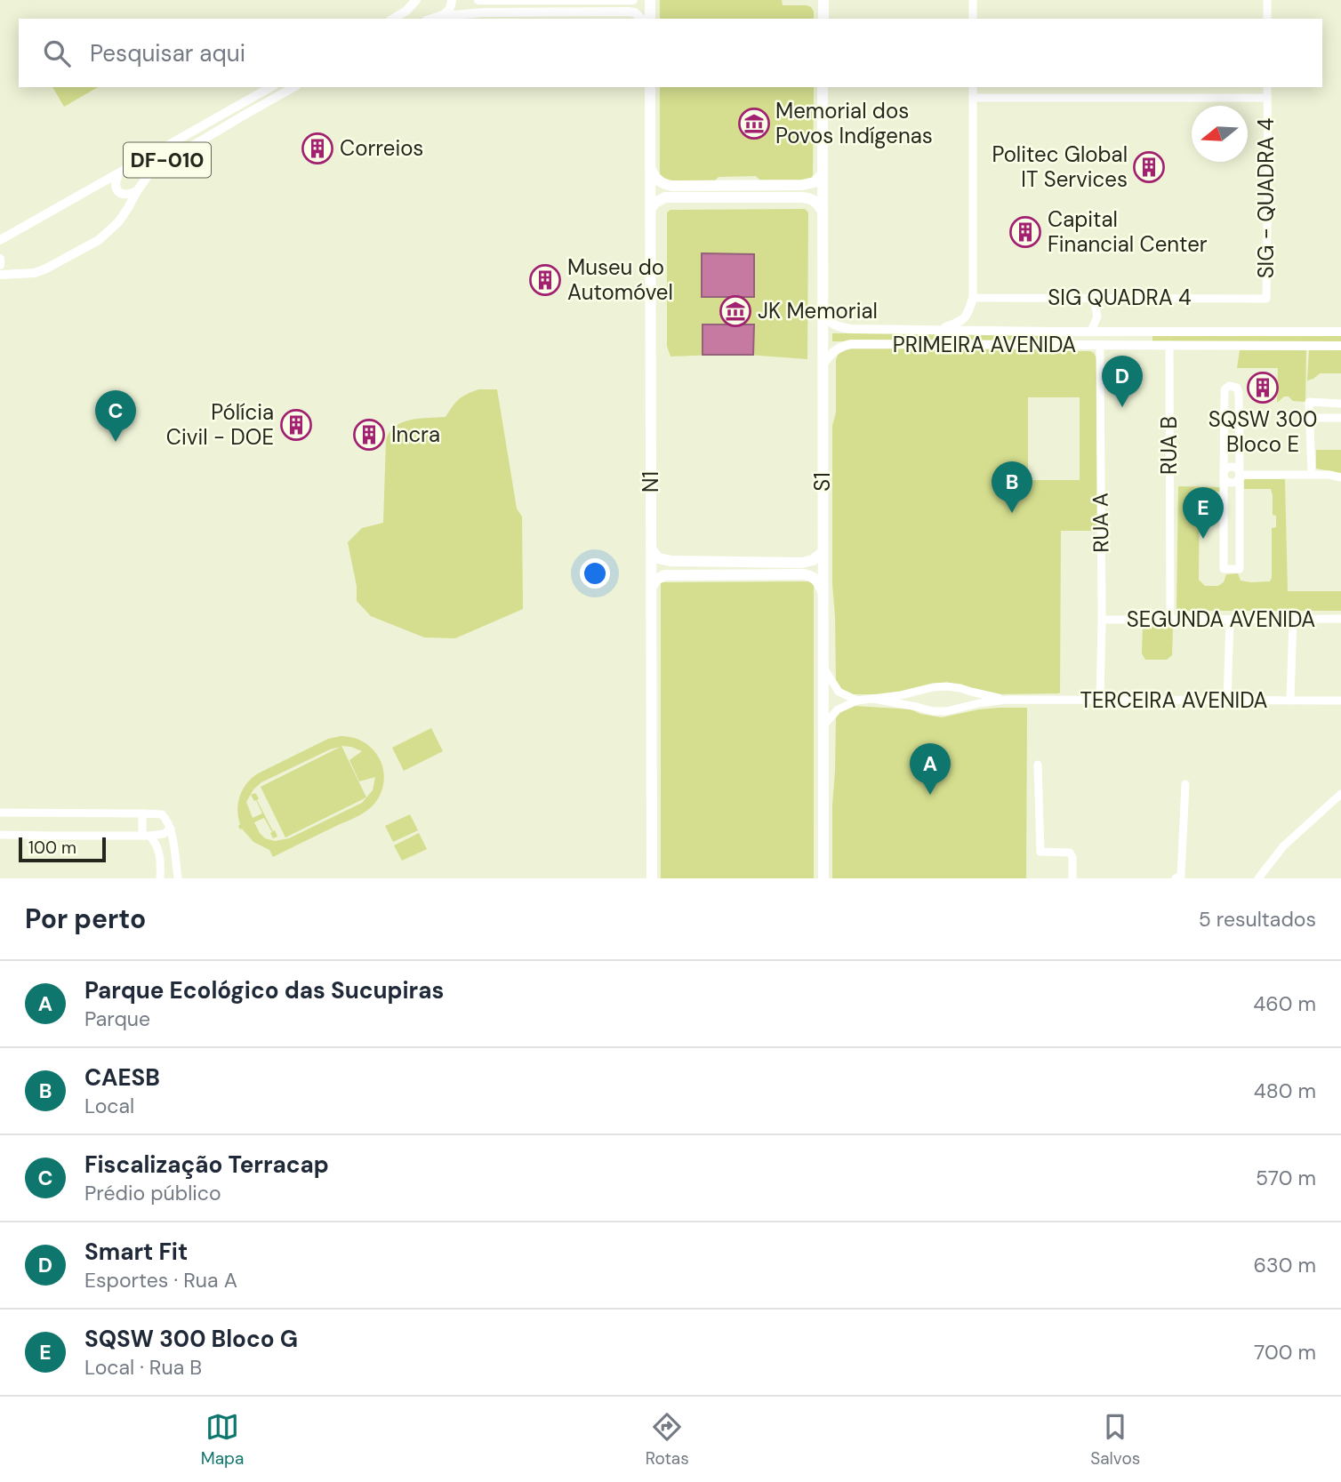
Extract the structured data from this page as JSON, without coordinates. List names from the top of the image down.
{
  "streets": {
    "highway": ["N1", "S1"],
    "main road": ["DF-010", "PRIMEIRA AVENIDA"],
    "street": [
      "SIG - QUADRA 4",
      "SIG QUADRA 4",
      "RUA B",
      "RUA A",
      "SEGUNDA AVENIDA",
      "TERCEIRA AVENIDA"
    ]
  },
  "crossings": [
    ["SIG - QUADRA 4", "SIG QUADRA 4"],
    ["PRIMEIRA AVENIDA", "RUA B"],
    ["PRIMEIRA AVENIDA", "S1"],
    ["PRIMEIRA AVENIDA", "RUA A"],
    ["RUA B", "SEGUNDA AVENIDA"],
    ["RUA A", "SEGUNDA AVENIDA"],
    ["RUA A", "TERCEIRA AVENIDA"]
  ],
  "places": {
    "museum": ["Memorial dos Povos Indígenas", "JK Memorial"],
    "building": [
      "Correios",
      "Politec Global IT Services",
      "Capital Financial Center",
      "Museu do Automóvel",
      "SQSW 300 Bloco E",
      "Pólícia Civil - DOE",
      "Incra"
    ]
  },
  "scale_bar": "100 m",
  "north": "left",
  "page": {
    "search": "Pesquisar aqui",
    "pins": [
      "D",
      "C",
      "B",
      "E",
      "A"
    ],
    "scale": "100 m",
    "heading": ["Por perto", "5 resultados"],
    "list": [
      {
        "mark": "A",
        "name": "Parque Ecológico das Sucupiras",
        "note": "Parque",
        "value": "460 m"
      },
      {
        "mark": "B",
        "name": "CAESB",
        "note": "Local",
        "value": "480 m"
      },
      {
        "mark": "C",
        "name": "Fiscalização Terracap",
        "note": "Prédio público",
        "value": "570 m"
      },
      {
        "mark": "D",
        "name": "Smart Fit",
        "note": "Esportes · Rua A",
        "value": "630 m"
      },
      {
        "mark": "E",
        "name": "SQSW 300 Bloco G",
        "note": "Local · Rua B",
        "value": "700 m"
      }
    ],
    "nav": ["Mapa", "Rotas", "Salvos"]
  }
}
